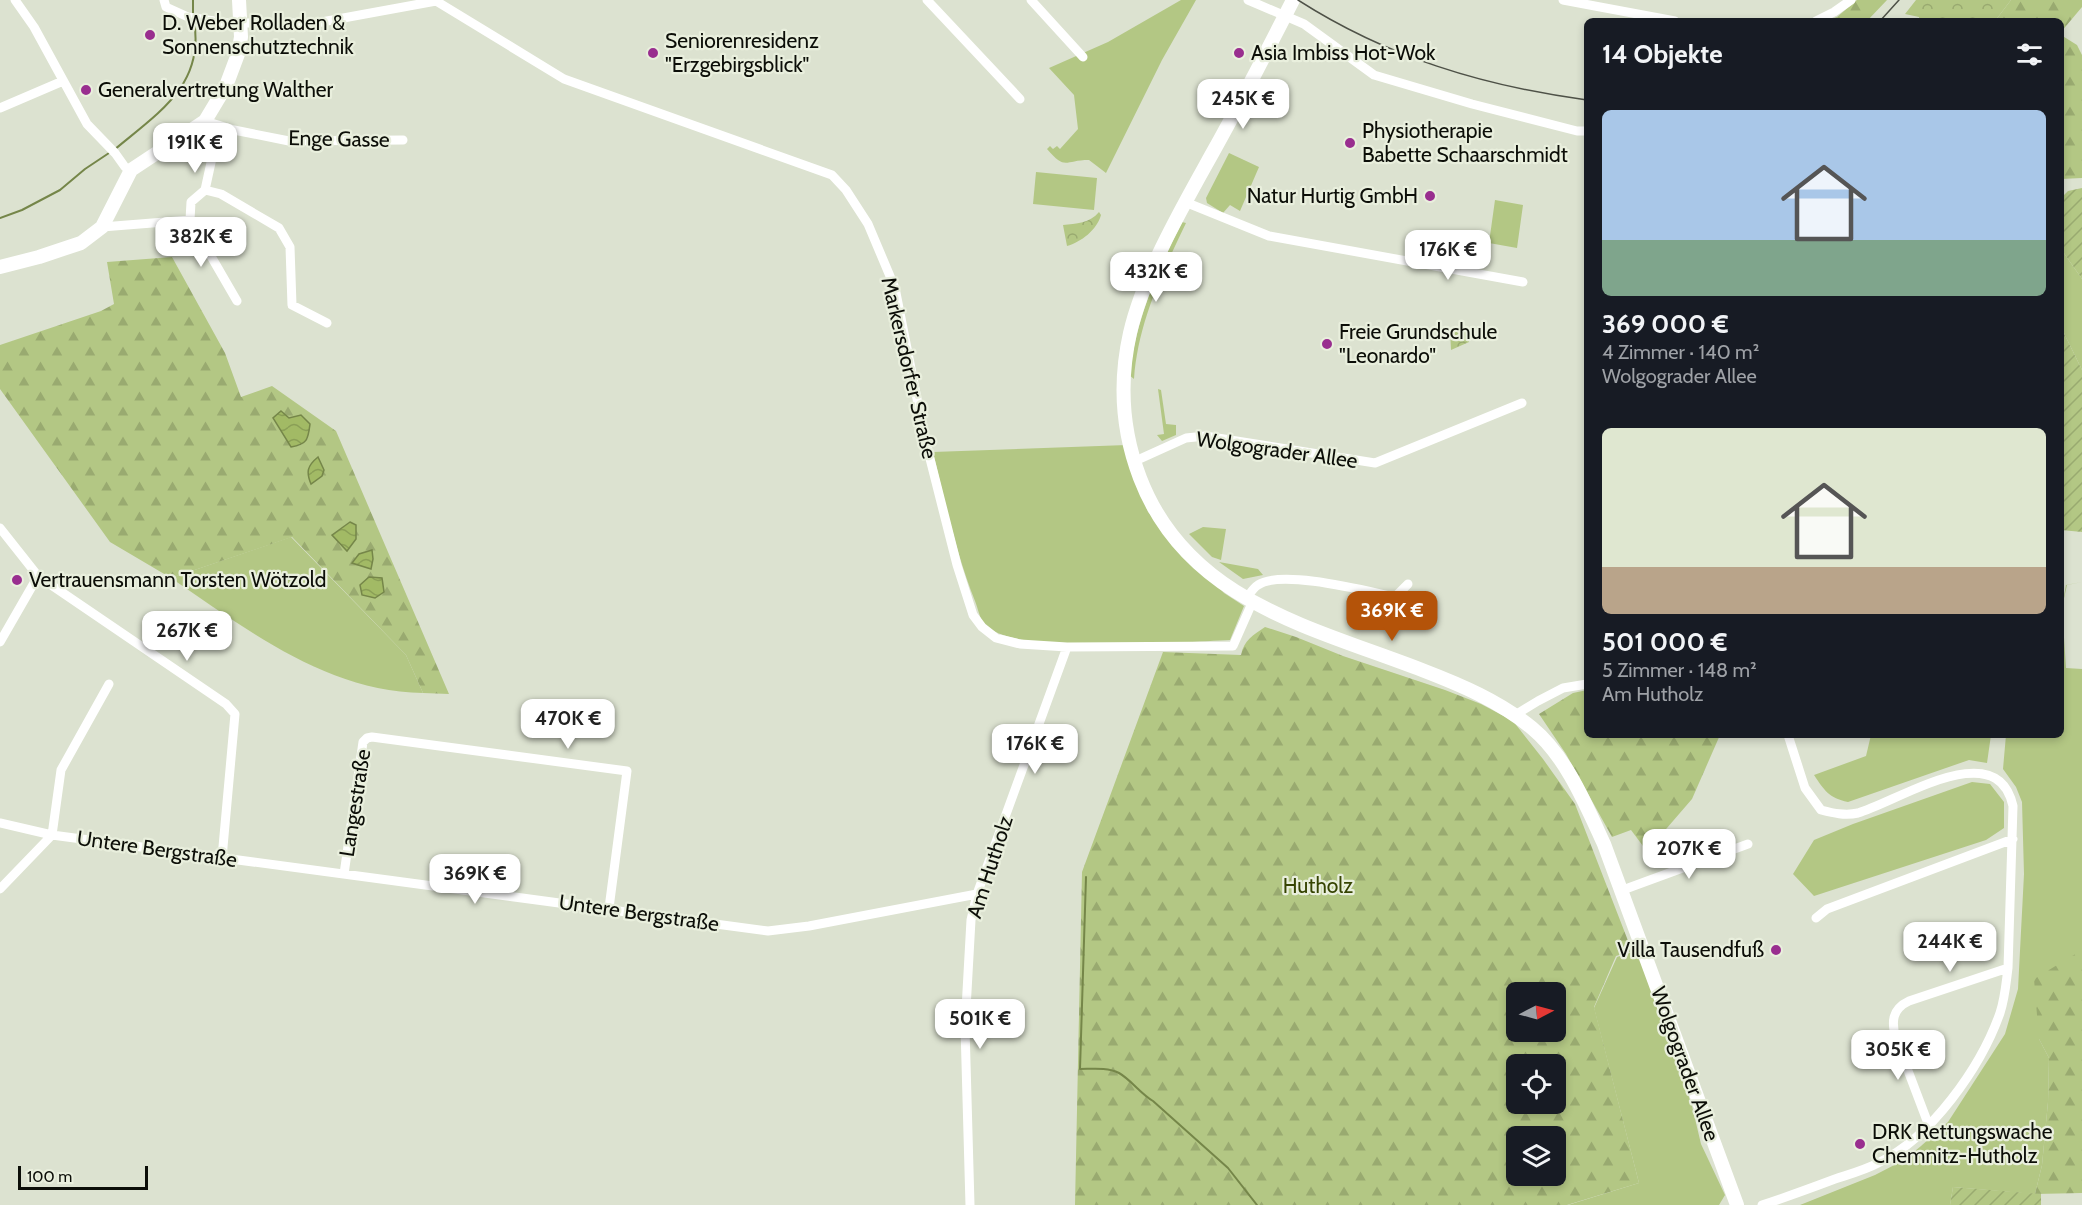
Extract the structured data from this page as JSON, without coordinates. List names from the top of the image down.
{
  "streets": {
    "main road": ["Wolgograder Allee"],
    "street": [
      "Enge Gasse",
      "Markersdorfer Straße",
      "Langestraße",
      "Untere Bergstraße",
      "Am Hutholz"
    ]
  },
  "crossings": [
    ["Markersdorfer Straße", "Wolgograder Allee"],
    ["Markersdorfer Straße", "Am Hutholz"],
    ["Langestraße", "Untere Bergstraße"],
    ["Untere Bergstraße", "Am Hutholz"]
  ],
  "parks": ["Hutholz"],
  "places": [
    "D. Weber Rolladen & Sonnenschutztechnik",
    "Seniorenresidenz \"Erzgebirgsblick\"",
    "Asia Imbiss Hot-Wok",
    "Generalvertretung Walther",
    "Physiotherapie Babette Schaarschmidt",
    "Natur Hurtig GmbH",
    "Freie Grundschule \"Leonardo\"",
    "Vertrauensmann Torsten Wötzold",
    "Villa Tausendfuß",
    "DRK Rettungswache Chemnitz-Hutholz"
  ],
  "scale_bar": "100 m",
  "north": "right",
  "page": {
    "heading": "14 Objekte",
    "price": [
      "245K €",
      "191K €",
      "382K €",
      "176K €",
      "432K €",
      "369K €",
      "267K €",
      "470K €",
      "176K €",
      "207K €",
      "369K €",
      "244K €",
      "501K €",
      "305K €"
    ],
    "list": [
      {
        "name": "369 000 €",
        "note": "4 Zimmer · 140 m² · Wolgograder Allee"
      },
      {
        "name": "501 000 €",
        "note": "5 Zimmer · 148 m² · Am Hutholz"
      }
    ],
    "scale": "100 m"
  }
}
